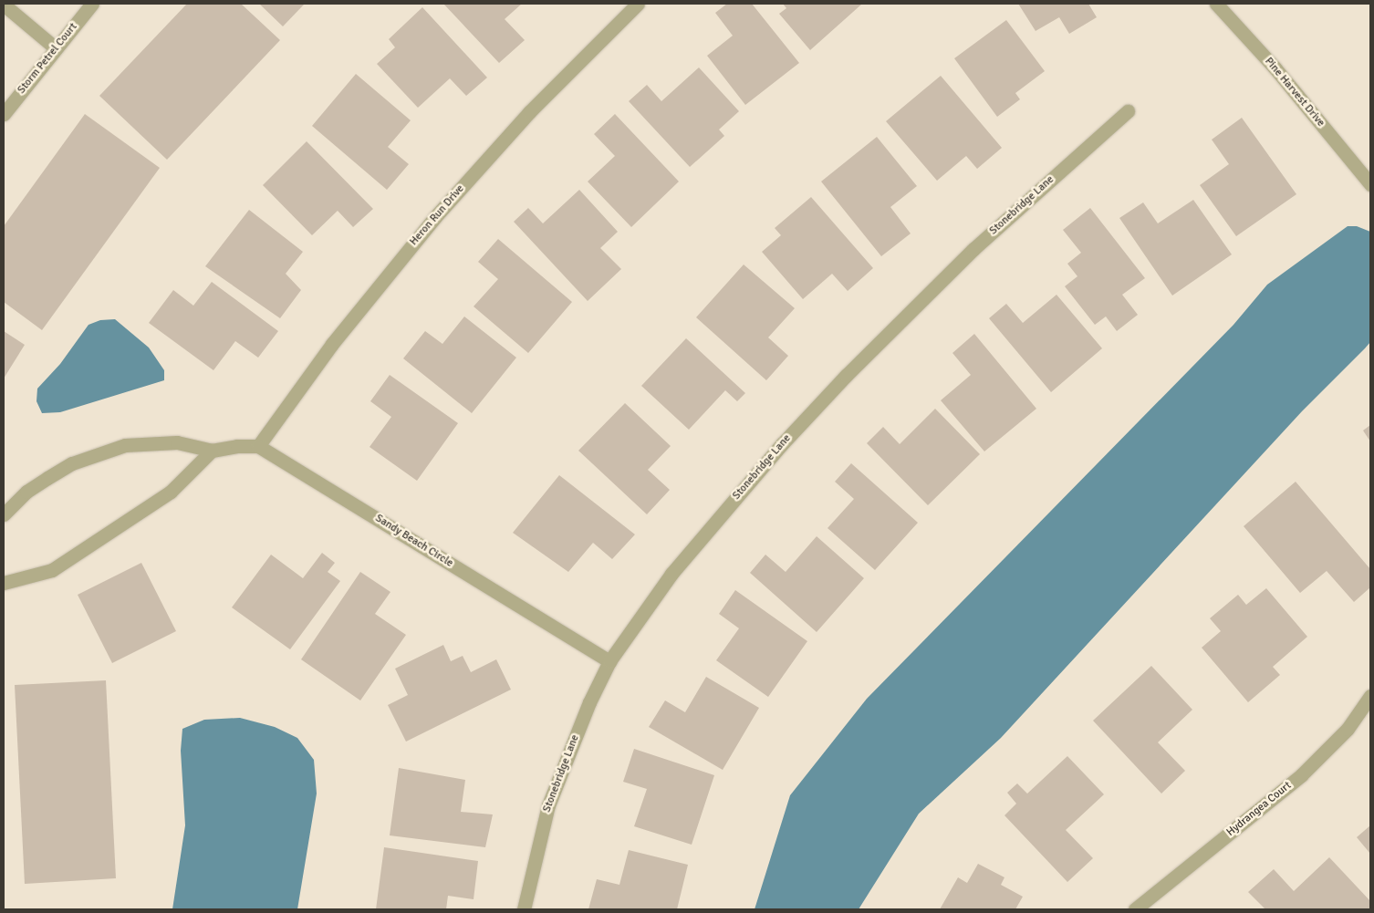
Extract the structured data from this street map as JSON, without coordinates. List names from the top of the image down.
{
  "streets": {
    "street": [
      "Storm Petrel Court",
      "Pine Harvest Drive",
      "Stonebridge Lane",
      "Heron Run Drive",
      "Sandy Beach Circle",
      "Hydrangea Court"
    ]
  },
  "crossings": [
    ["Stonebridge Lane", "Sandy Beach Circle"],
    ["Heron Run Drive", "Sandy Beach Circle"]
  ]
}
